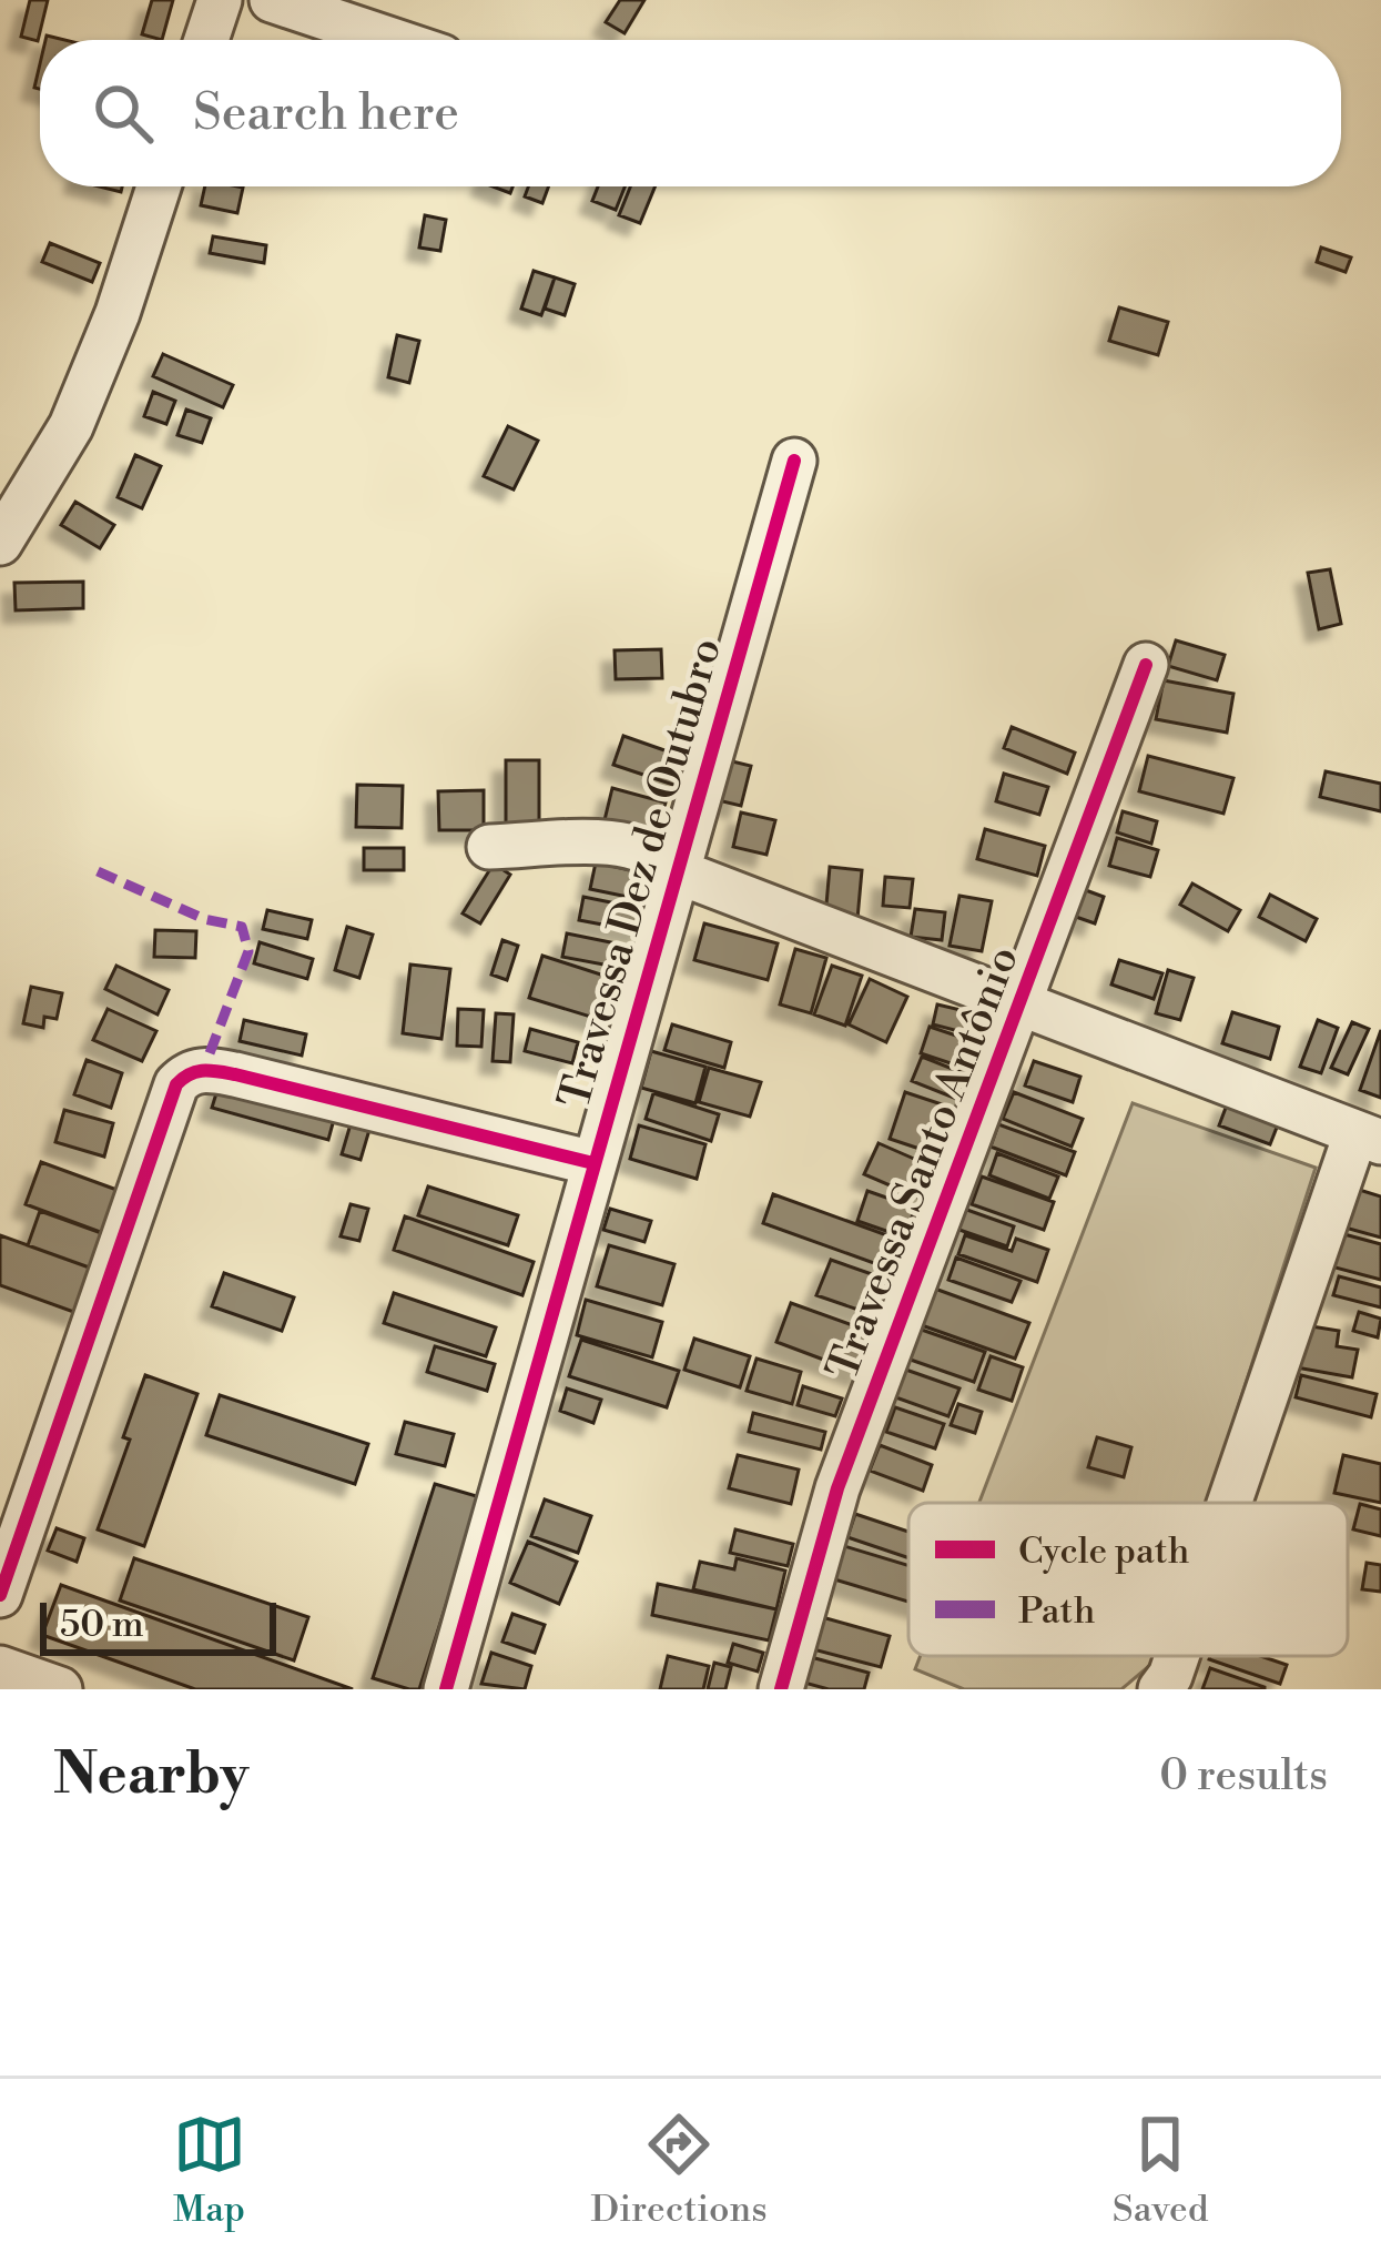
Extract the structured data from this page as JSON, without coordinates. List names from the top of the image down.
{
  "streets": {
    "street": ["Travessa Dez de Outubro", "Travessa Santo Antônio"]
  },
  "legend": ["Cycle path", "Path"],
  "scale_bar": "50 m",
  "page": {
    "search": "Search here",
    "scale": "50 m",
    "heading": ["Nearby", "0 results"],
    "nav": ["Map", "Directions", "Saved"]
  }
}
